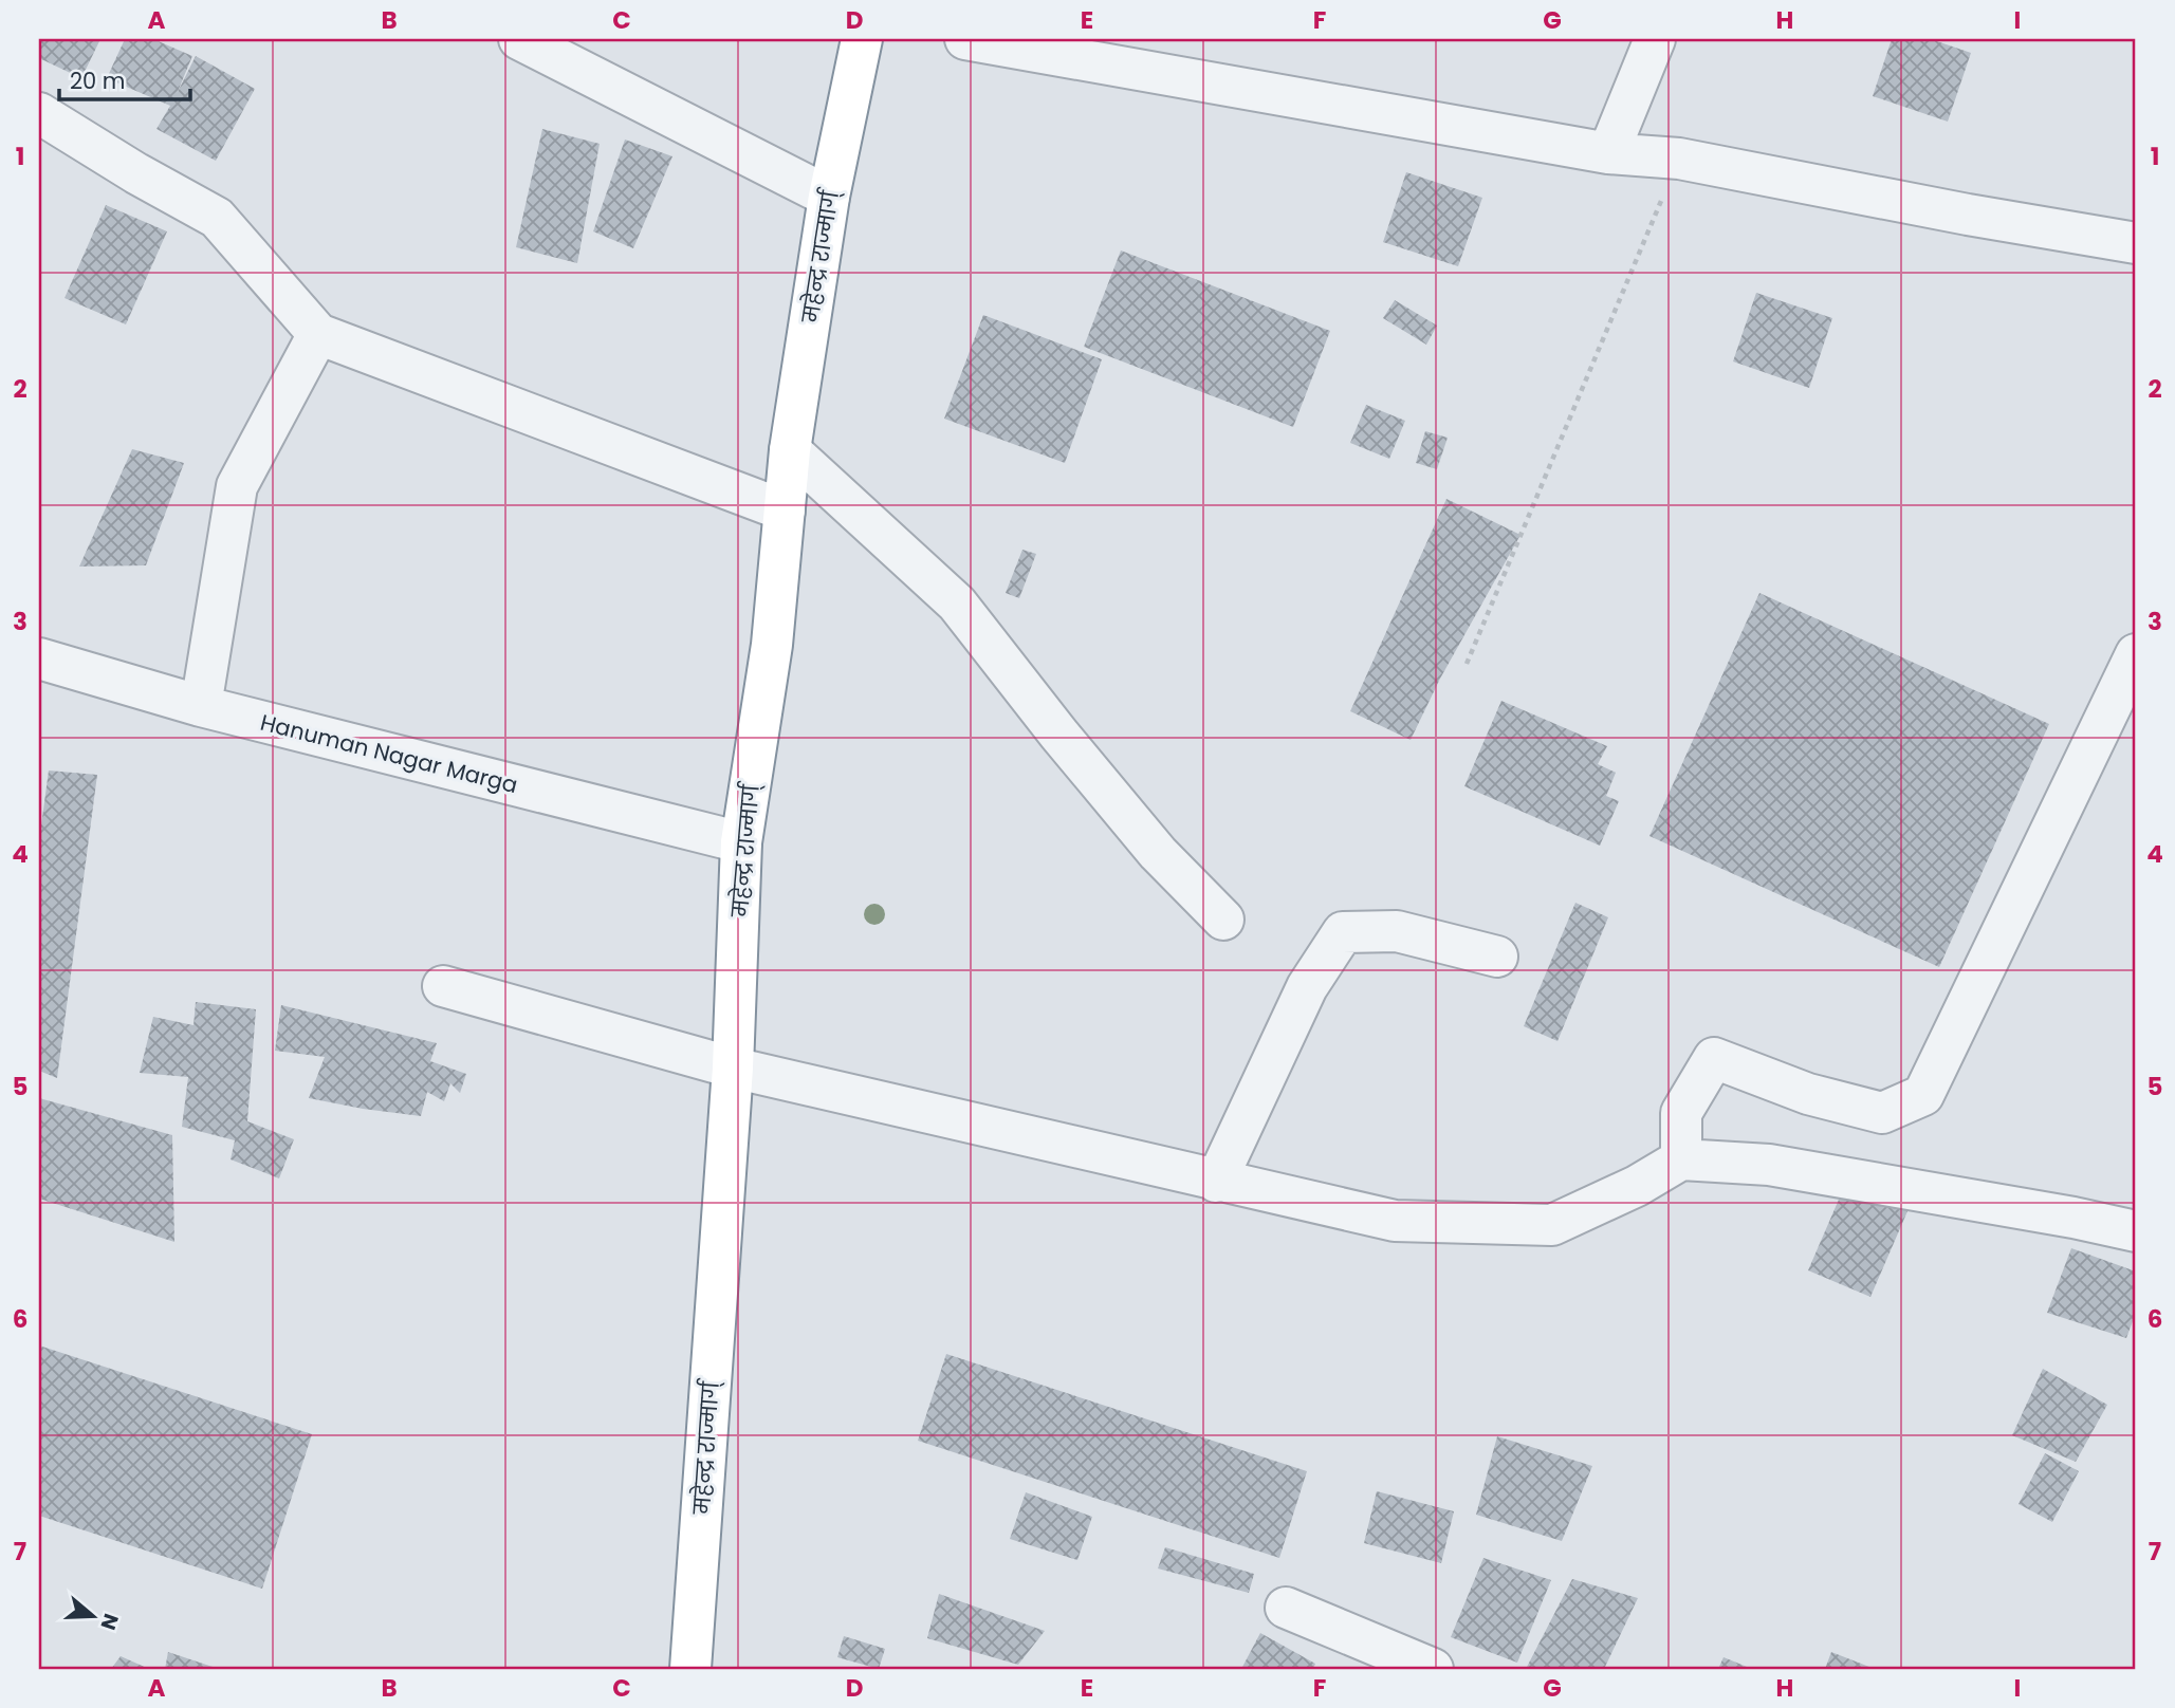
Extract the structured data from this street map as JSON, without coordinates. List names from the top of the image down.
{
  "streets": {
    "highway": ["महेन्द्र राज्मार्ग्"],
    "street": ["Hanuman Nagar Marga"]
  },
  "crossings": [
    ["महेन्द्र राज्मार्ग्", "Hanuman Nagar Marga"]
  ],
  "scale_bar": "20 m",
  "north": "right",
  "grid": {
    "columns": [
      "A",
      "B",
      "C",
      "D",
      "E",
      "F",
      "G",
      "H",
      "I"
    ],
    "rows": [
      "1",
      "2",
      "3",
      "4",
      "5",
      "6",
      "7"
    ]
  }
}
